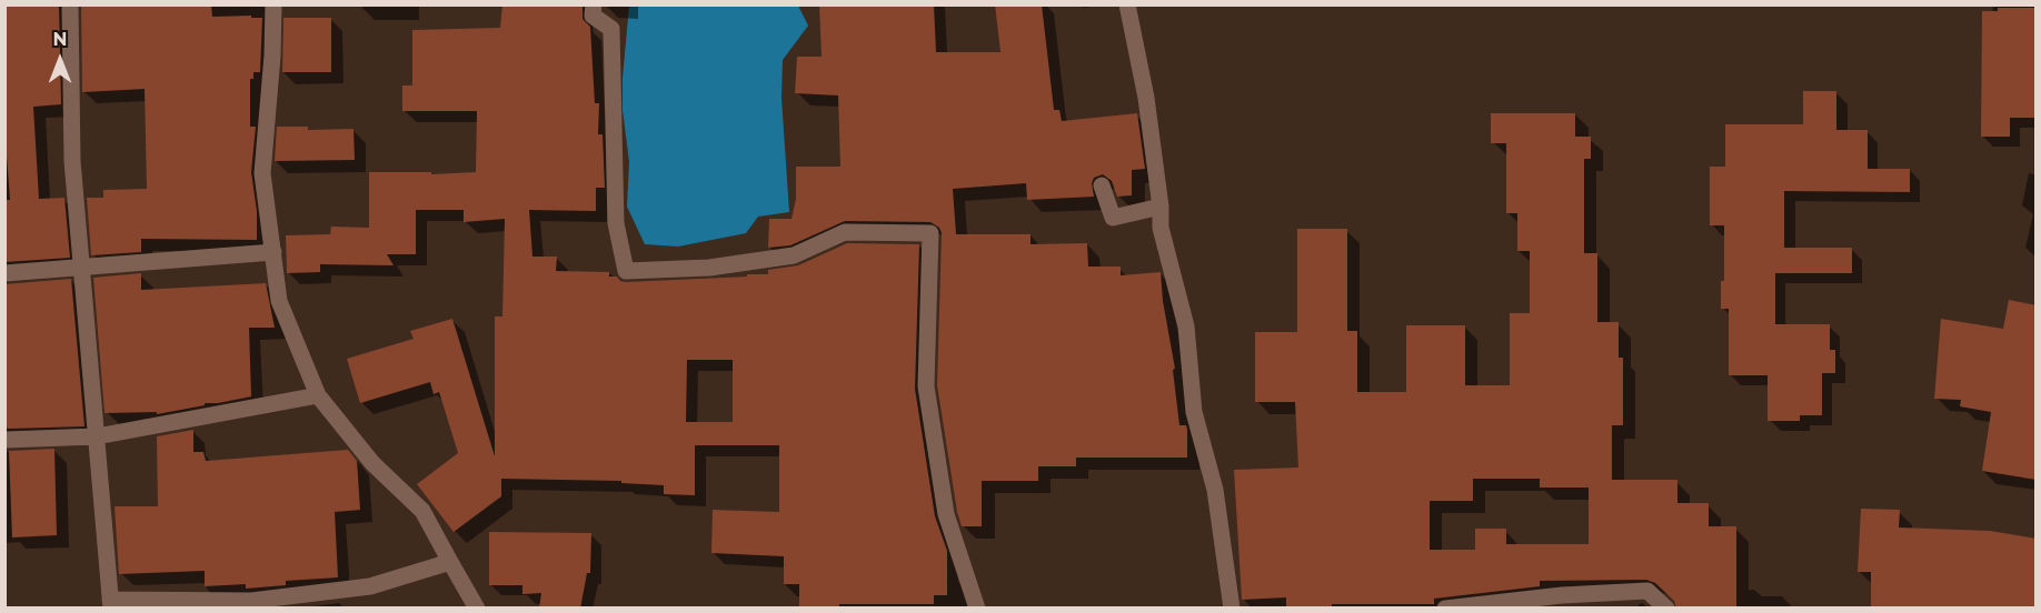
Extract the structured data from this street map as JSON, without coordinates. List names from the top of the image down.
{
  "north": "top"
}
